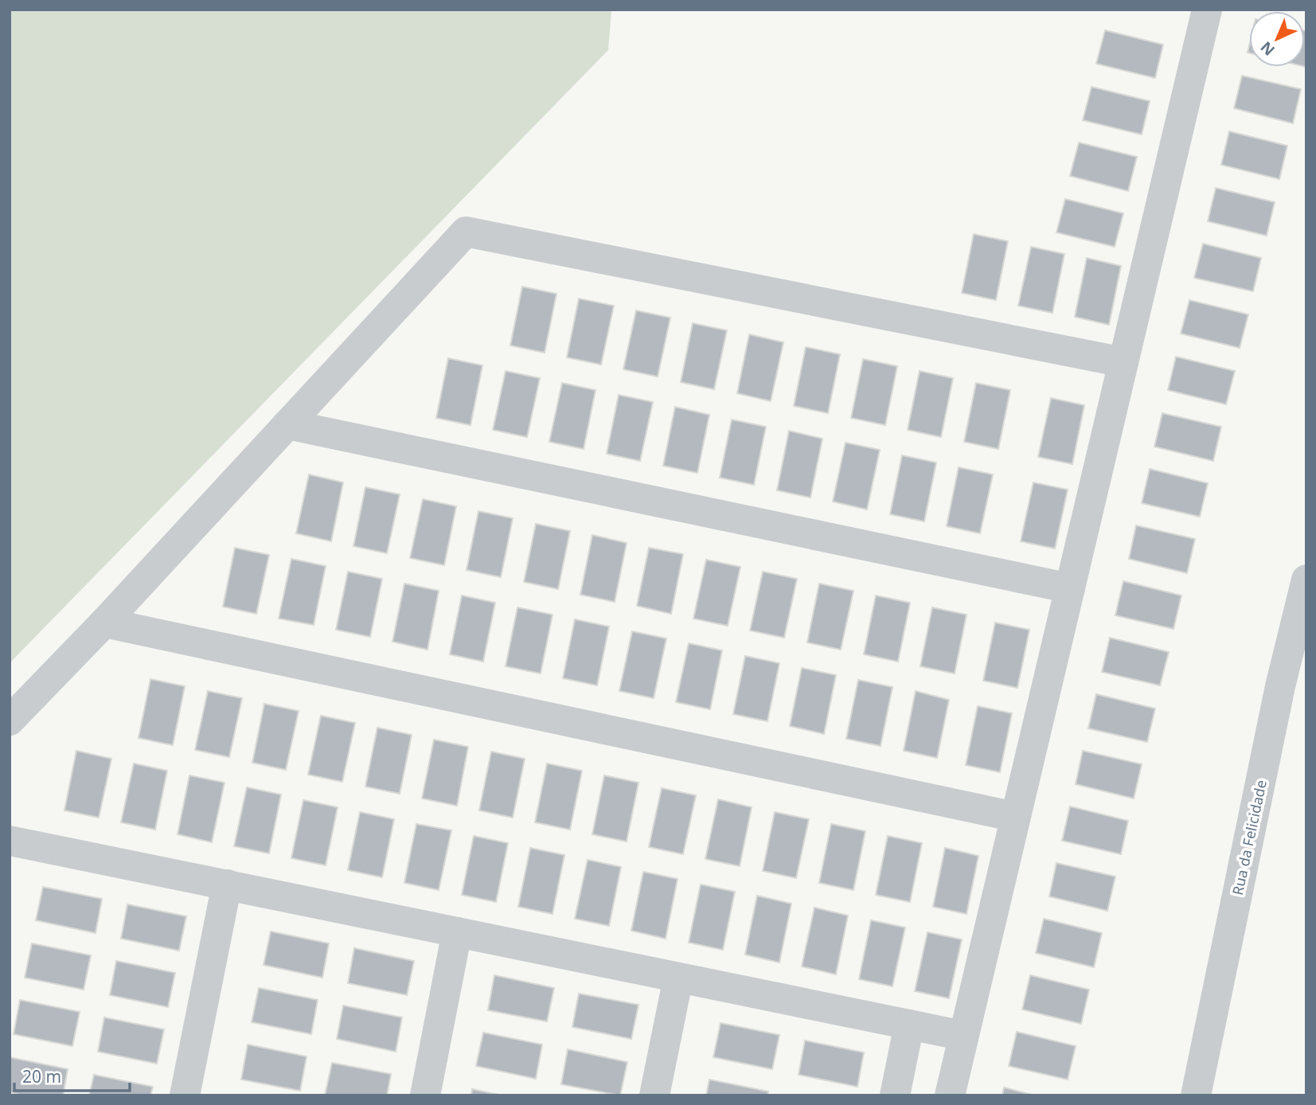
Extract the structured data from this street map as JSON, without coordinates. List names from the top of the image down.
{
  "streets": {
    "street": ["Rua da Felicidade"]
  },
  "scale_bar": "20 m",
  "north": "bottom left"
}
